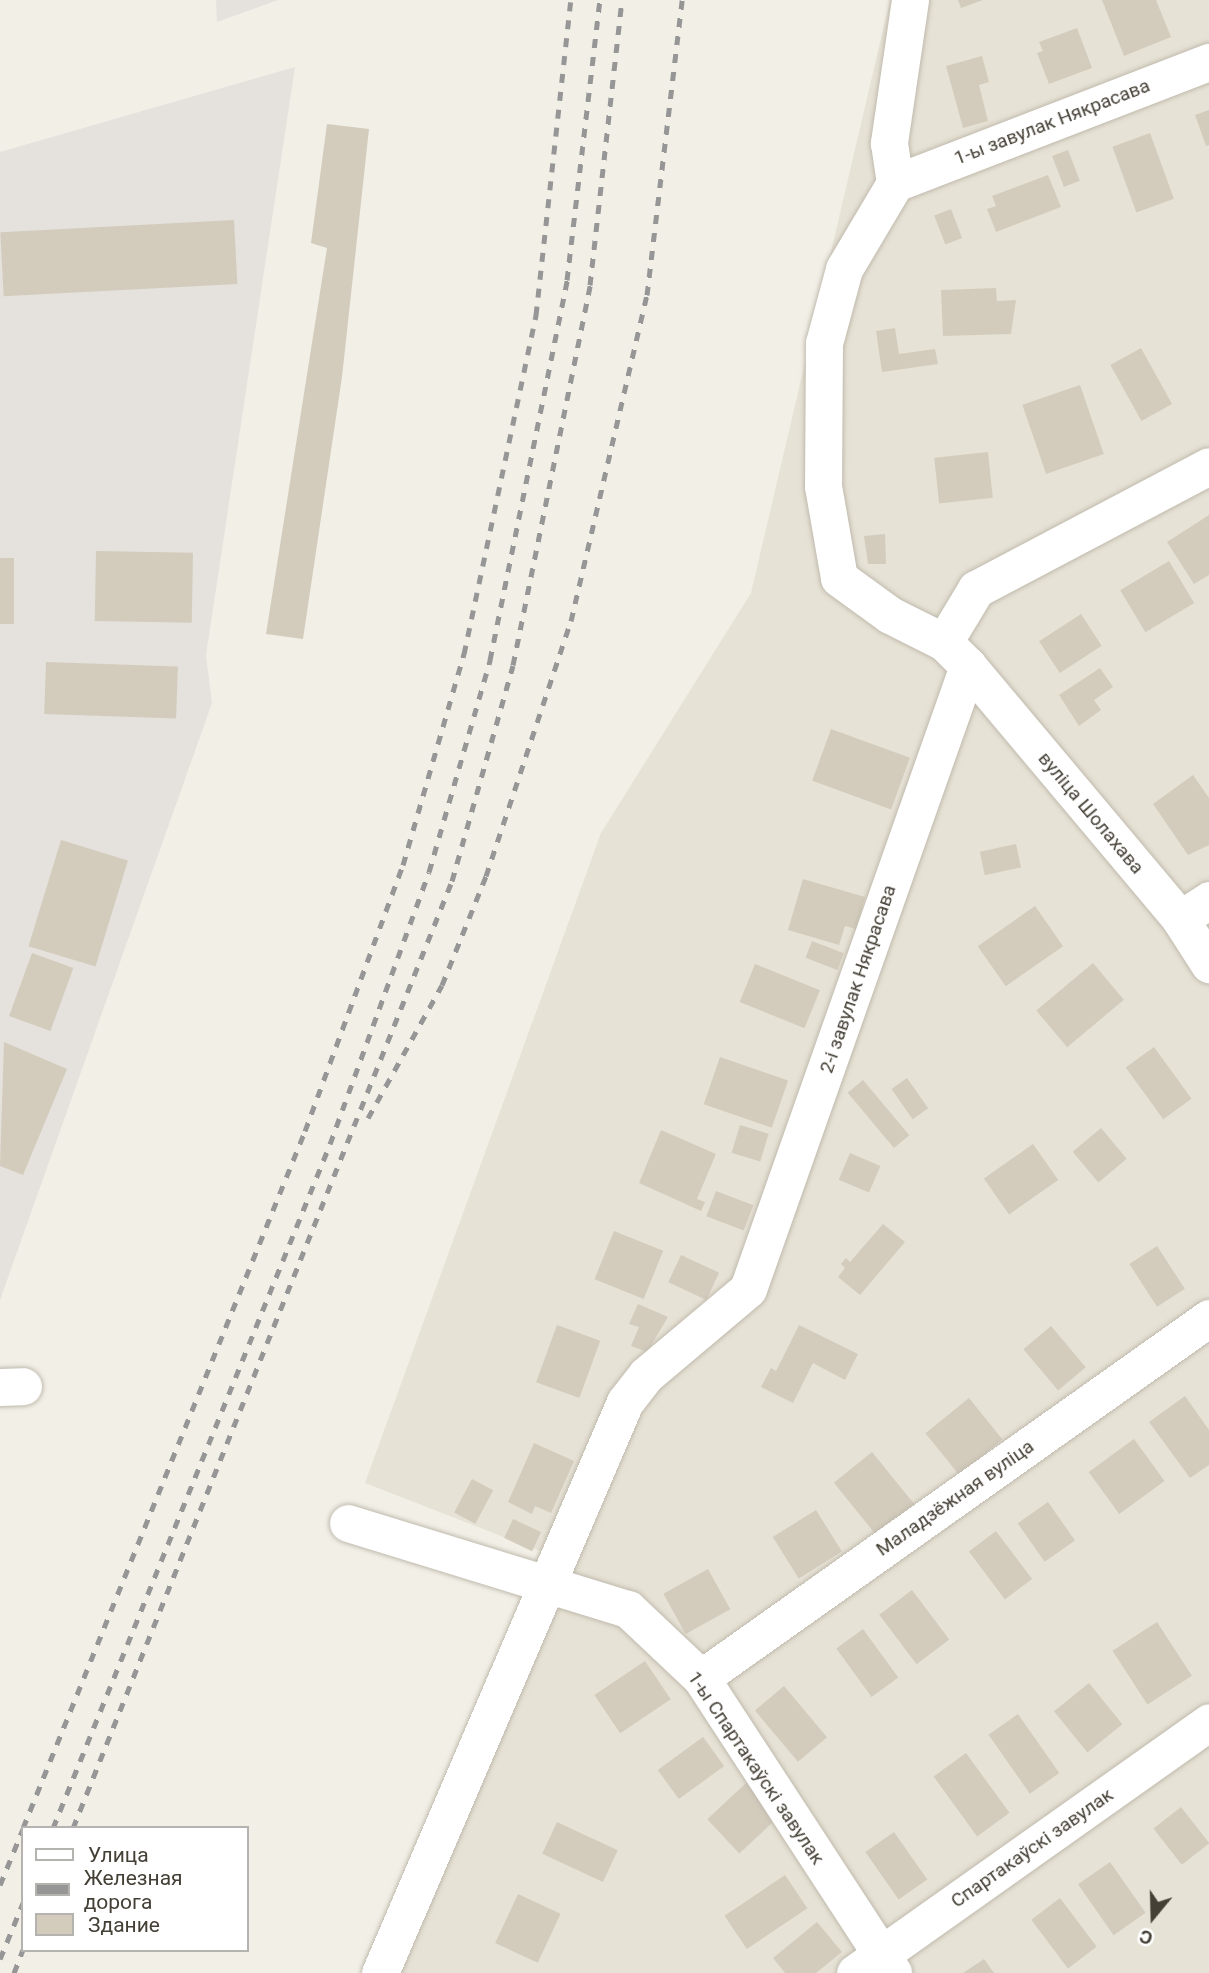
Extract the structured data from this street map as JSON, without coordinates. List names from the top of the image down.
{
  "streets": {
    "street": [
      "1-ы завулак Някрасава",
      "вуліца Шолахава",
      "2-і завулак Някрасава",
      "Маладзёжная вуліца",
      "1-ы Спартакаўскі завулак",
      "Спартакаўскі завулак"
    ]
  },
  "crossings": [
    ["вуліца Шолахава", "2-і завулак Някрасава"],
    ["2-і завулак Някрасава", "1-ы Спартакаўскі завулак"],
    ["Маладзёжная вуліца", "1-ы Спартакаўскі завулак"],
    ["1-ы Спартакаўскі завулак", "Спартакаўскі завулак"]
  ],
  "legend": ["Улица", "Железная дорога", "Здание"],
  "north": "bottom"
}
